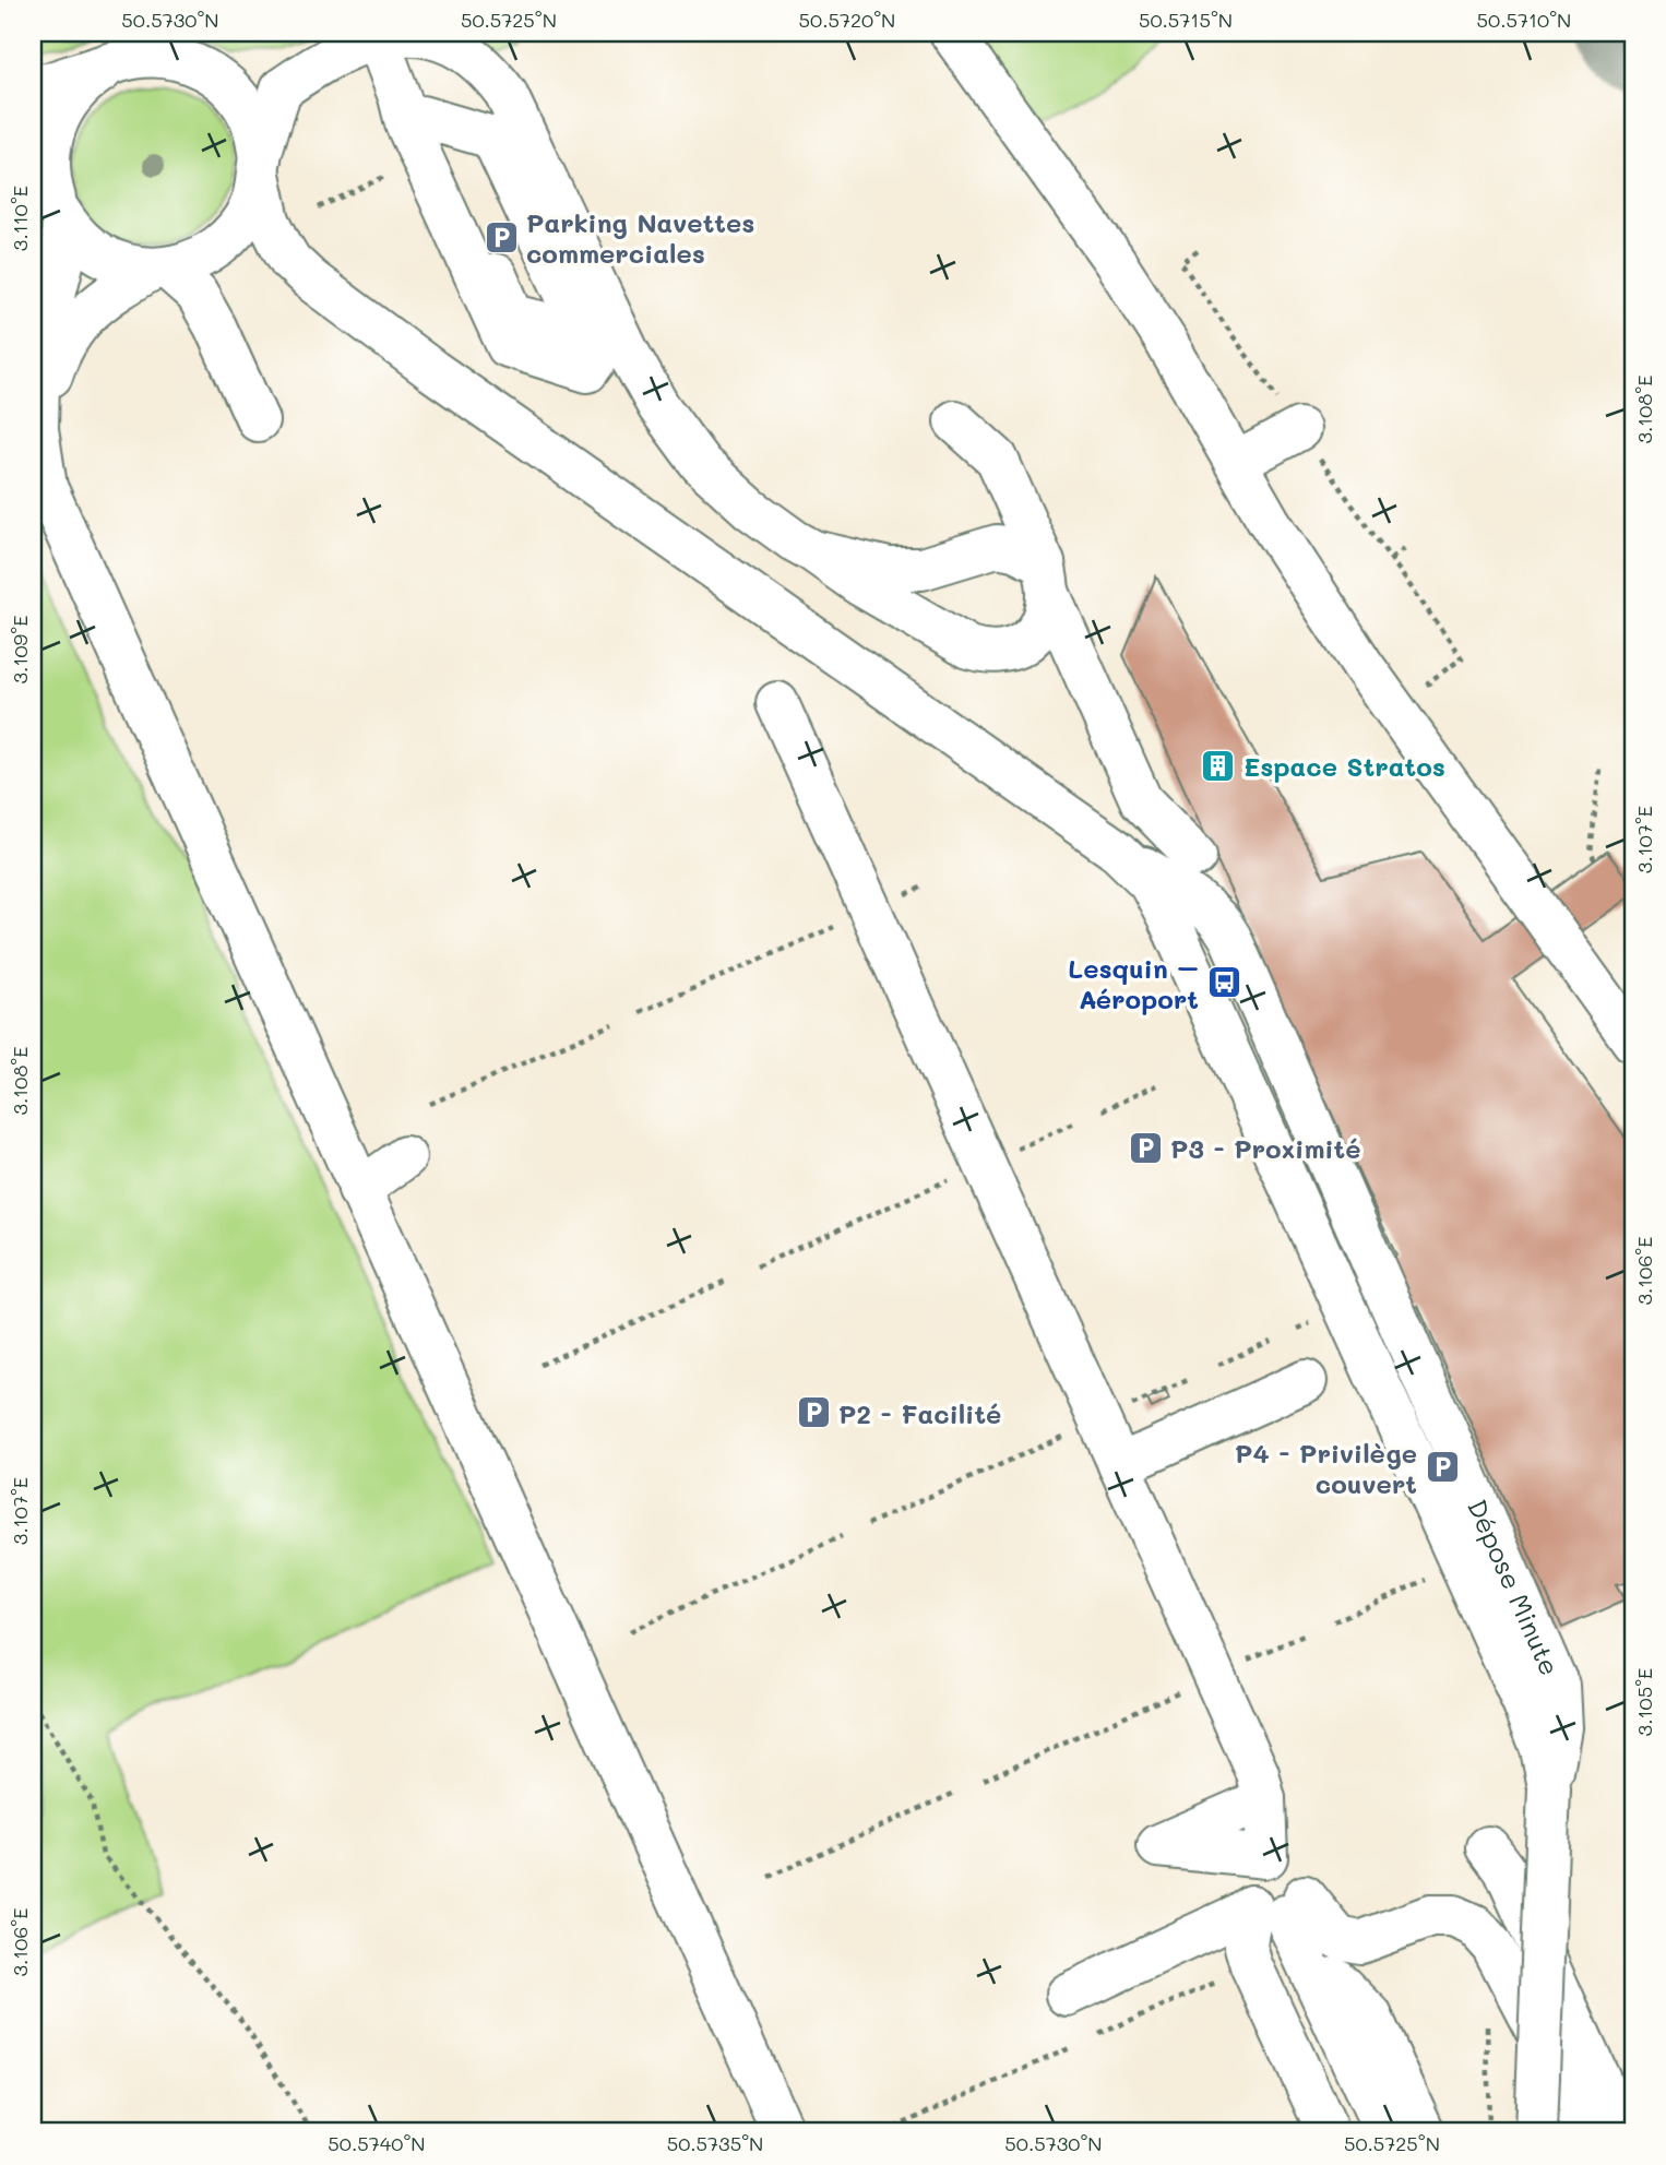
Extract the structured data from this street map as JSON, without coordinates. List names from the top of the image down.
{
  "places": {
    "parking": [
      "Parking Navettes commerciales",
      "P3 - Proximité",
      "P2 - Facilité",
      "P4 - Privilège couvert"
    ],
    "building": ["Espace Stratos"],
    "bus stop": ["Lesquin – Aéroport"]
  },
  "coordinates": [
    "50.5730°N",
    "50.5725°N",
    "50.5720°N",
    "50.5715°N",
    "50.5710°N",
    "3.110°E",
    "3.108°E",
    "3.109°E",
    "3.107°E",
    "3.106°E",
    "3.105°E",
    "50.5740°N",
    "50.5735°N"
  ]
}
